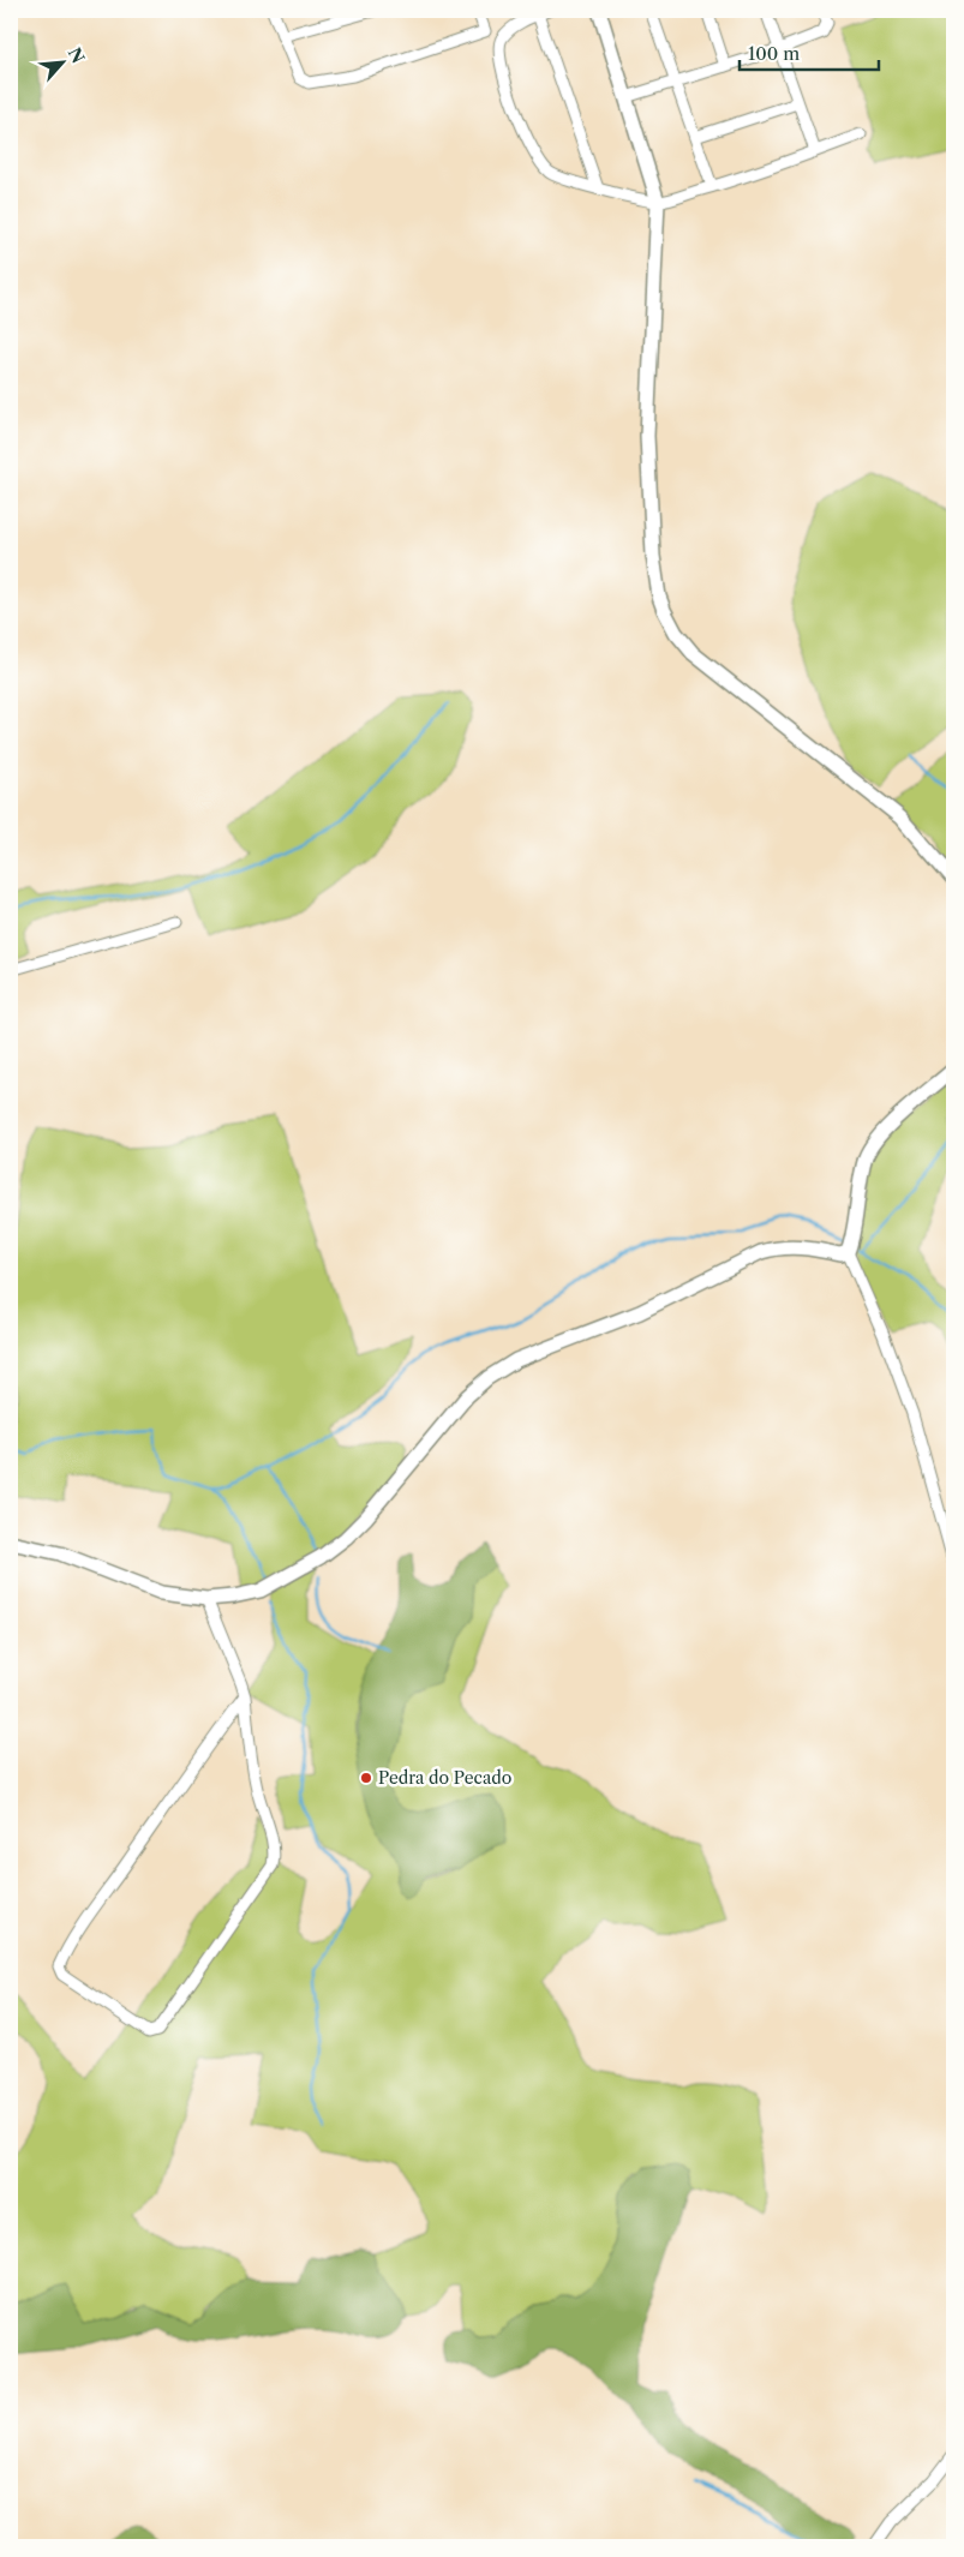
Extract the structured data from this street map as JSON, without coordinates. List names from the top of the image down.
{
  "places": ["Pedra do Pecado"],
  "scale_bar": "100 m",
  "north": "top right"
}
